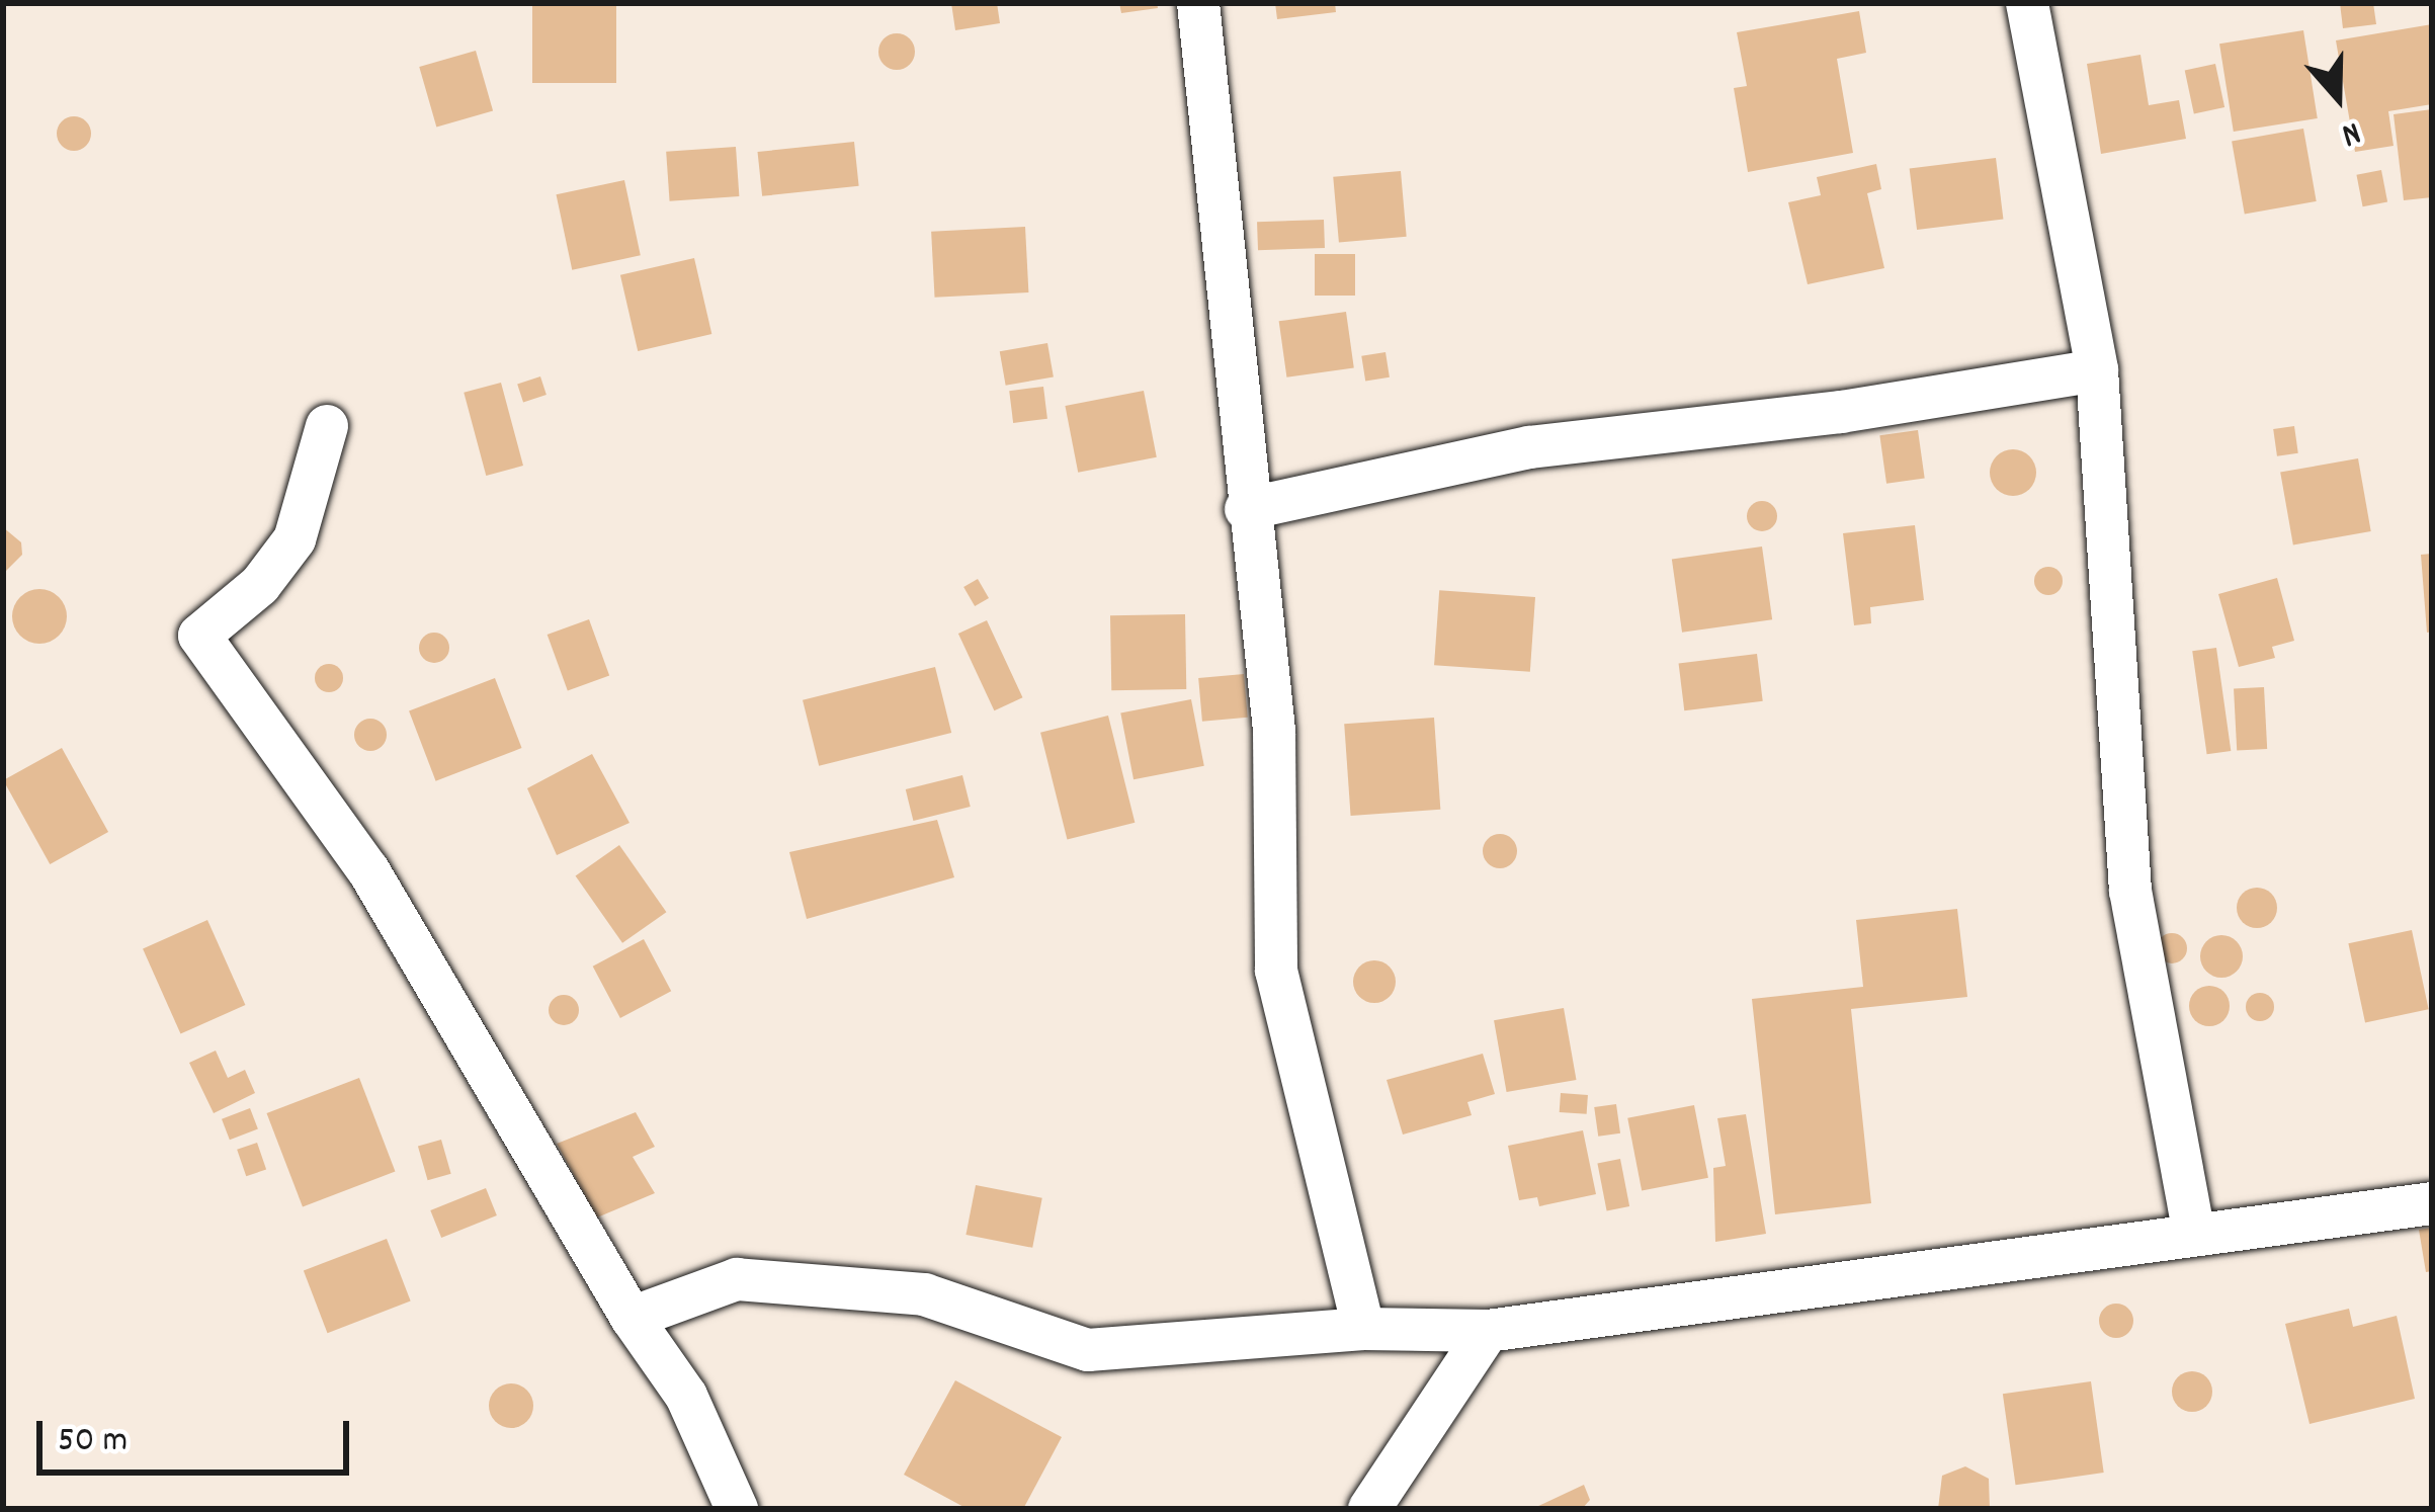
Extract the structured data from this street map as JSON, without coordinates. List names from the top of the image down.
{
  "scale_bar": "50 m",
  "north": "bottom"
}
